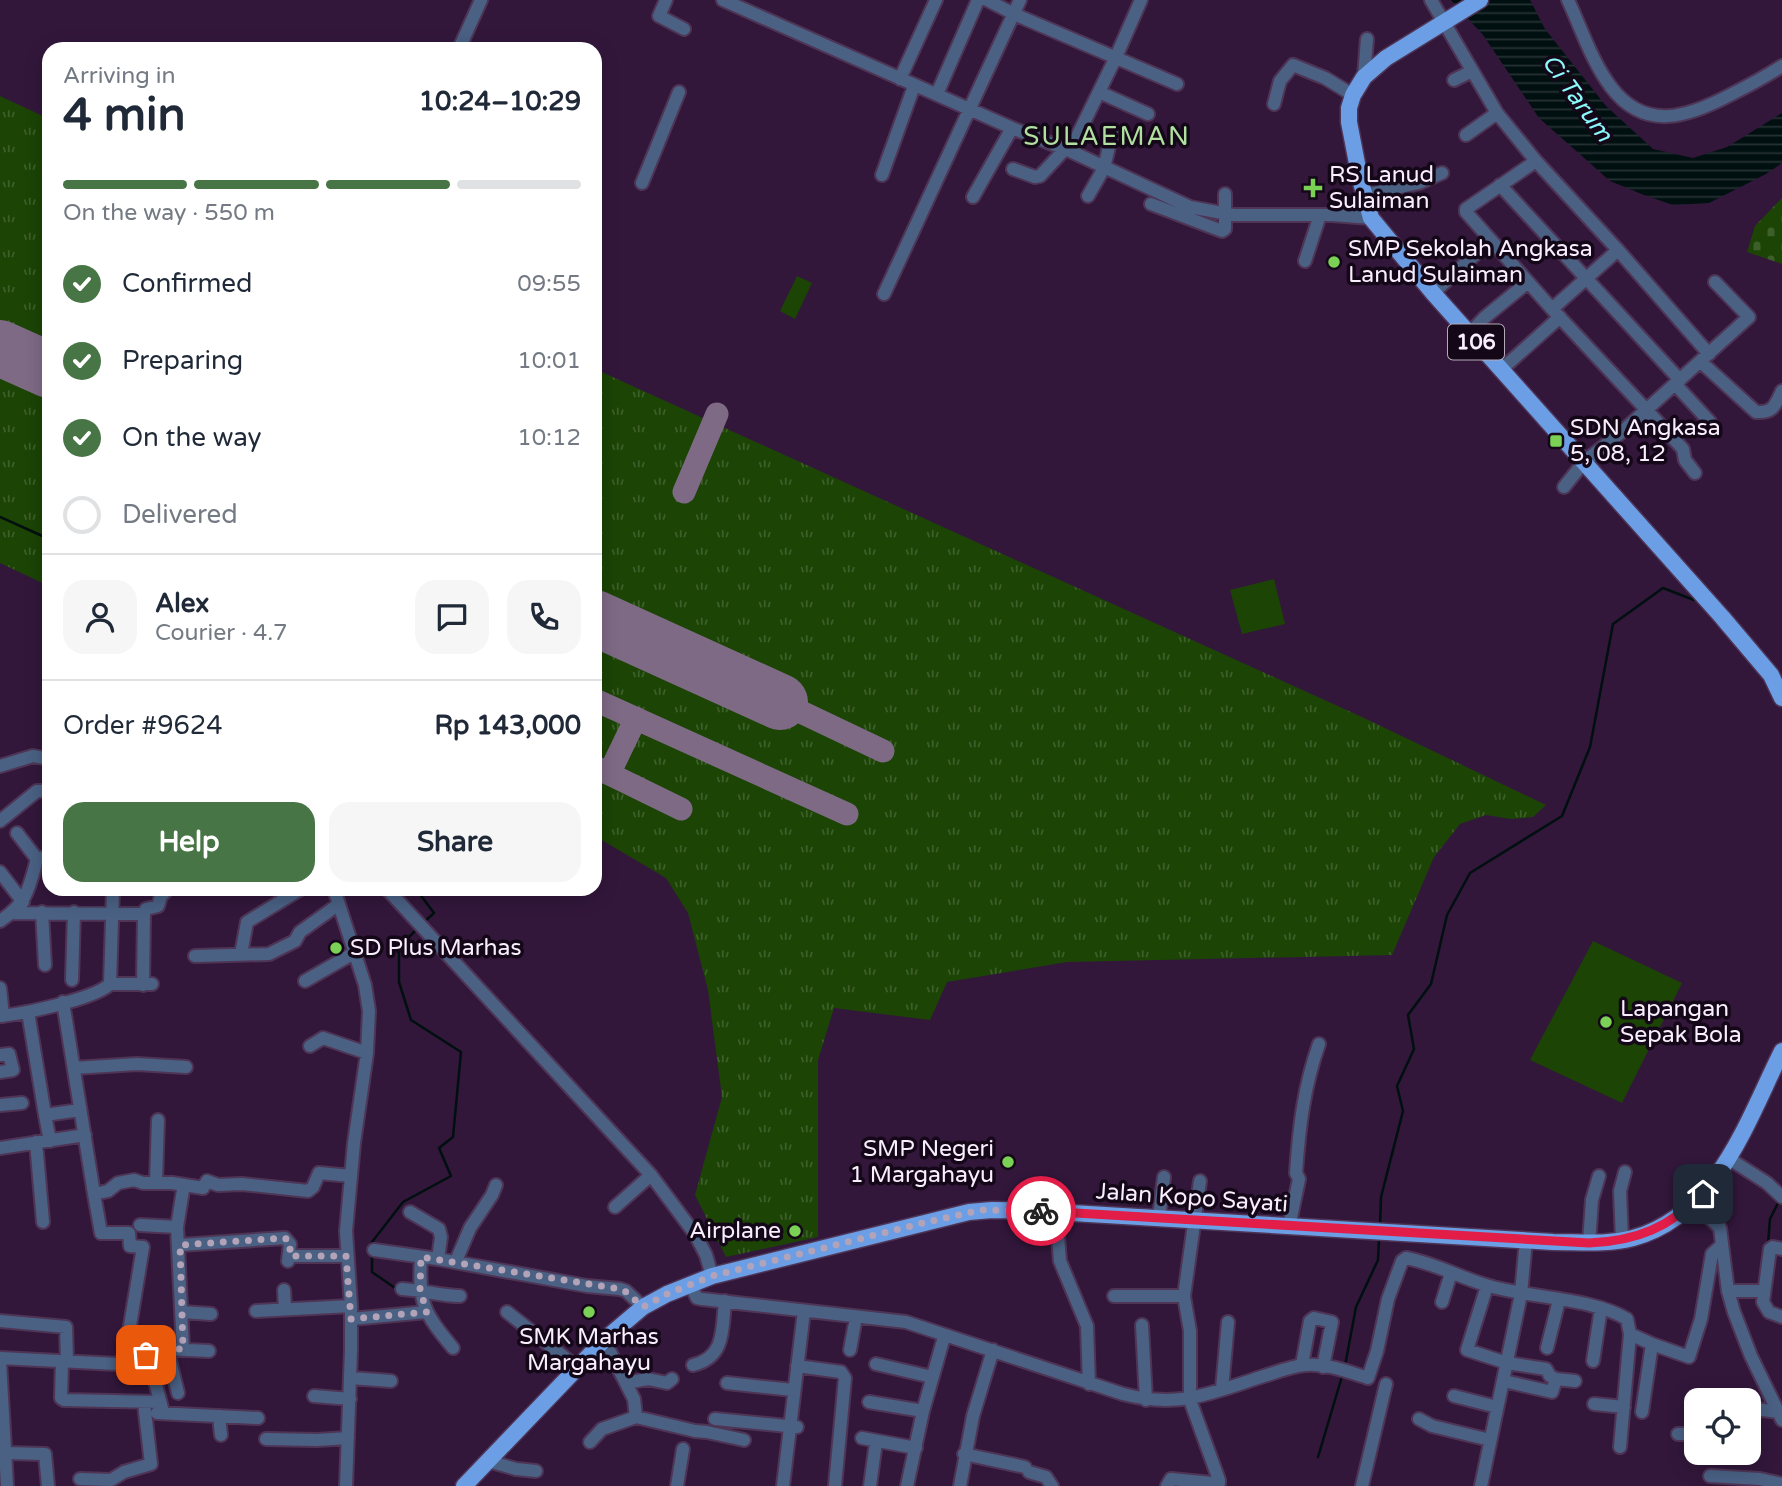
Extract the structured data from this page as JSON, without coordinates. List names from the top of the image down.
{
  "streets": {
    "main road": ["106", "Jalan Kopo Sayati"]
  },
  "districts": ["SULAEMAN"],
  "water": ["Ci Tarum"],
  "places": {
    "health": ["RS Lanud Sulaiman"],
    "other": [
      "SMP Sekolah Angkasa Lanud Sulaiman",
      "SD Plus Marhas",
      "Lapangan Sepak Bola",
      "SMP Negeri 1 Margahayu",
      "Airplane",
      "SMK Marhas Margahayu"
    ],
    "transit": ["SDN Angkasa 5, 08, 12"]
  },
  "page": {
    "heading": ["4 min", "Arriving in", "10:24–10:29"],
    "panel": [
      "Alex",
      "Courier · 4.7",
      "Order #9624",
      "Rp 143,000"
    ],
    "bar": "On the way · 550 m",
    "list": [
      ["Confirmed", "09:55"],
      ["Preparing", "10:01"],
      ["On the way", "10:12"],
      "Delivered"
    ],
    "buttons": ["Help", "Share"]
  }
}
